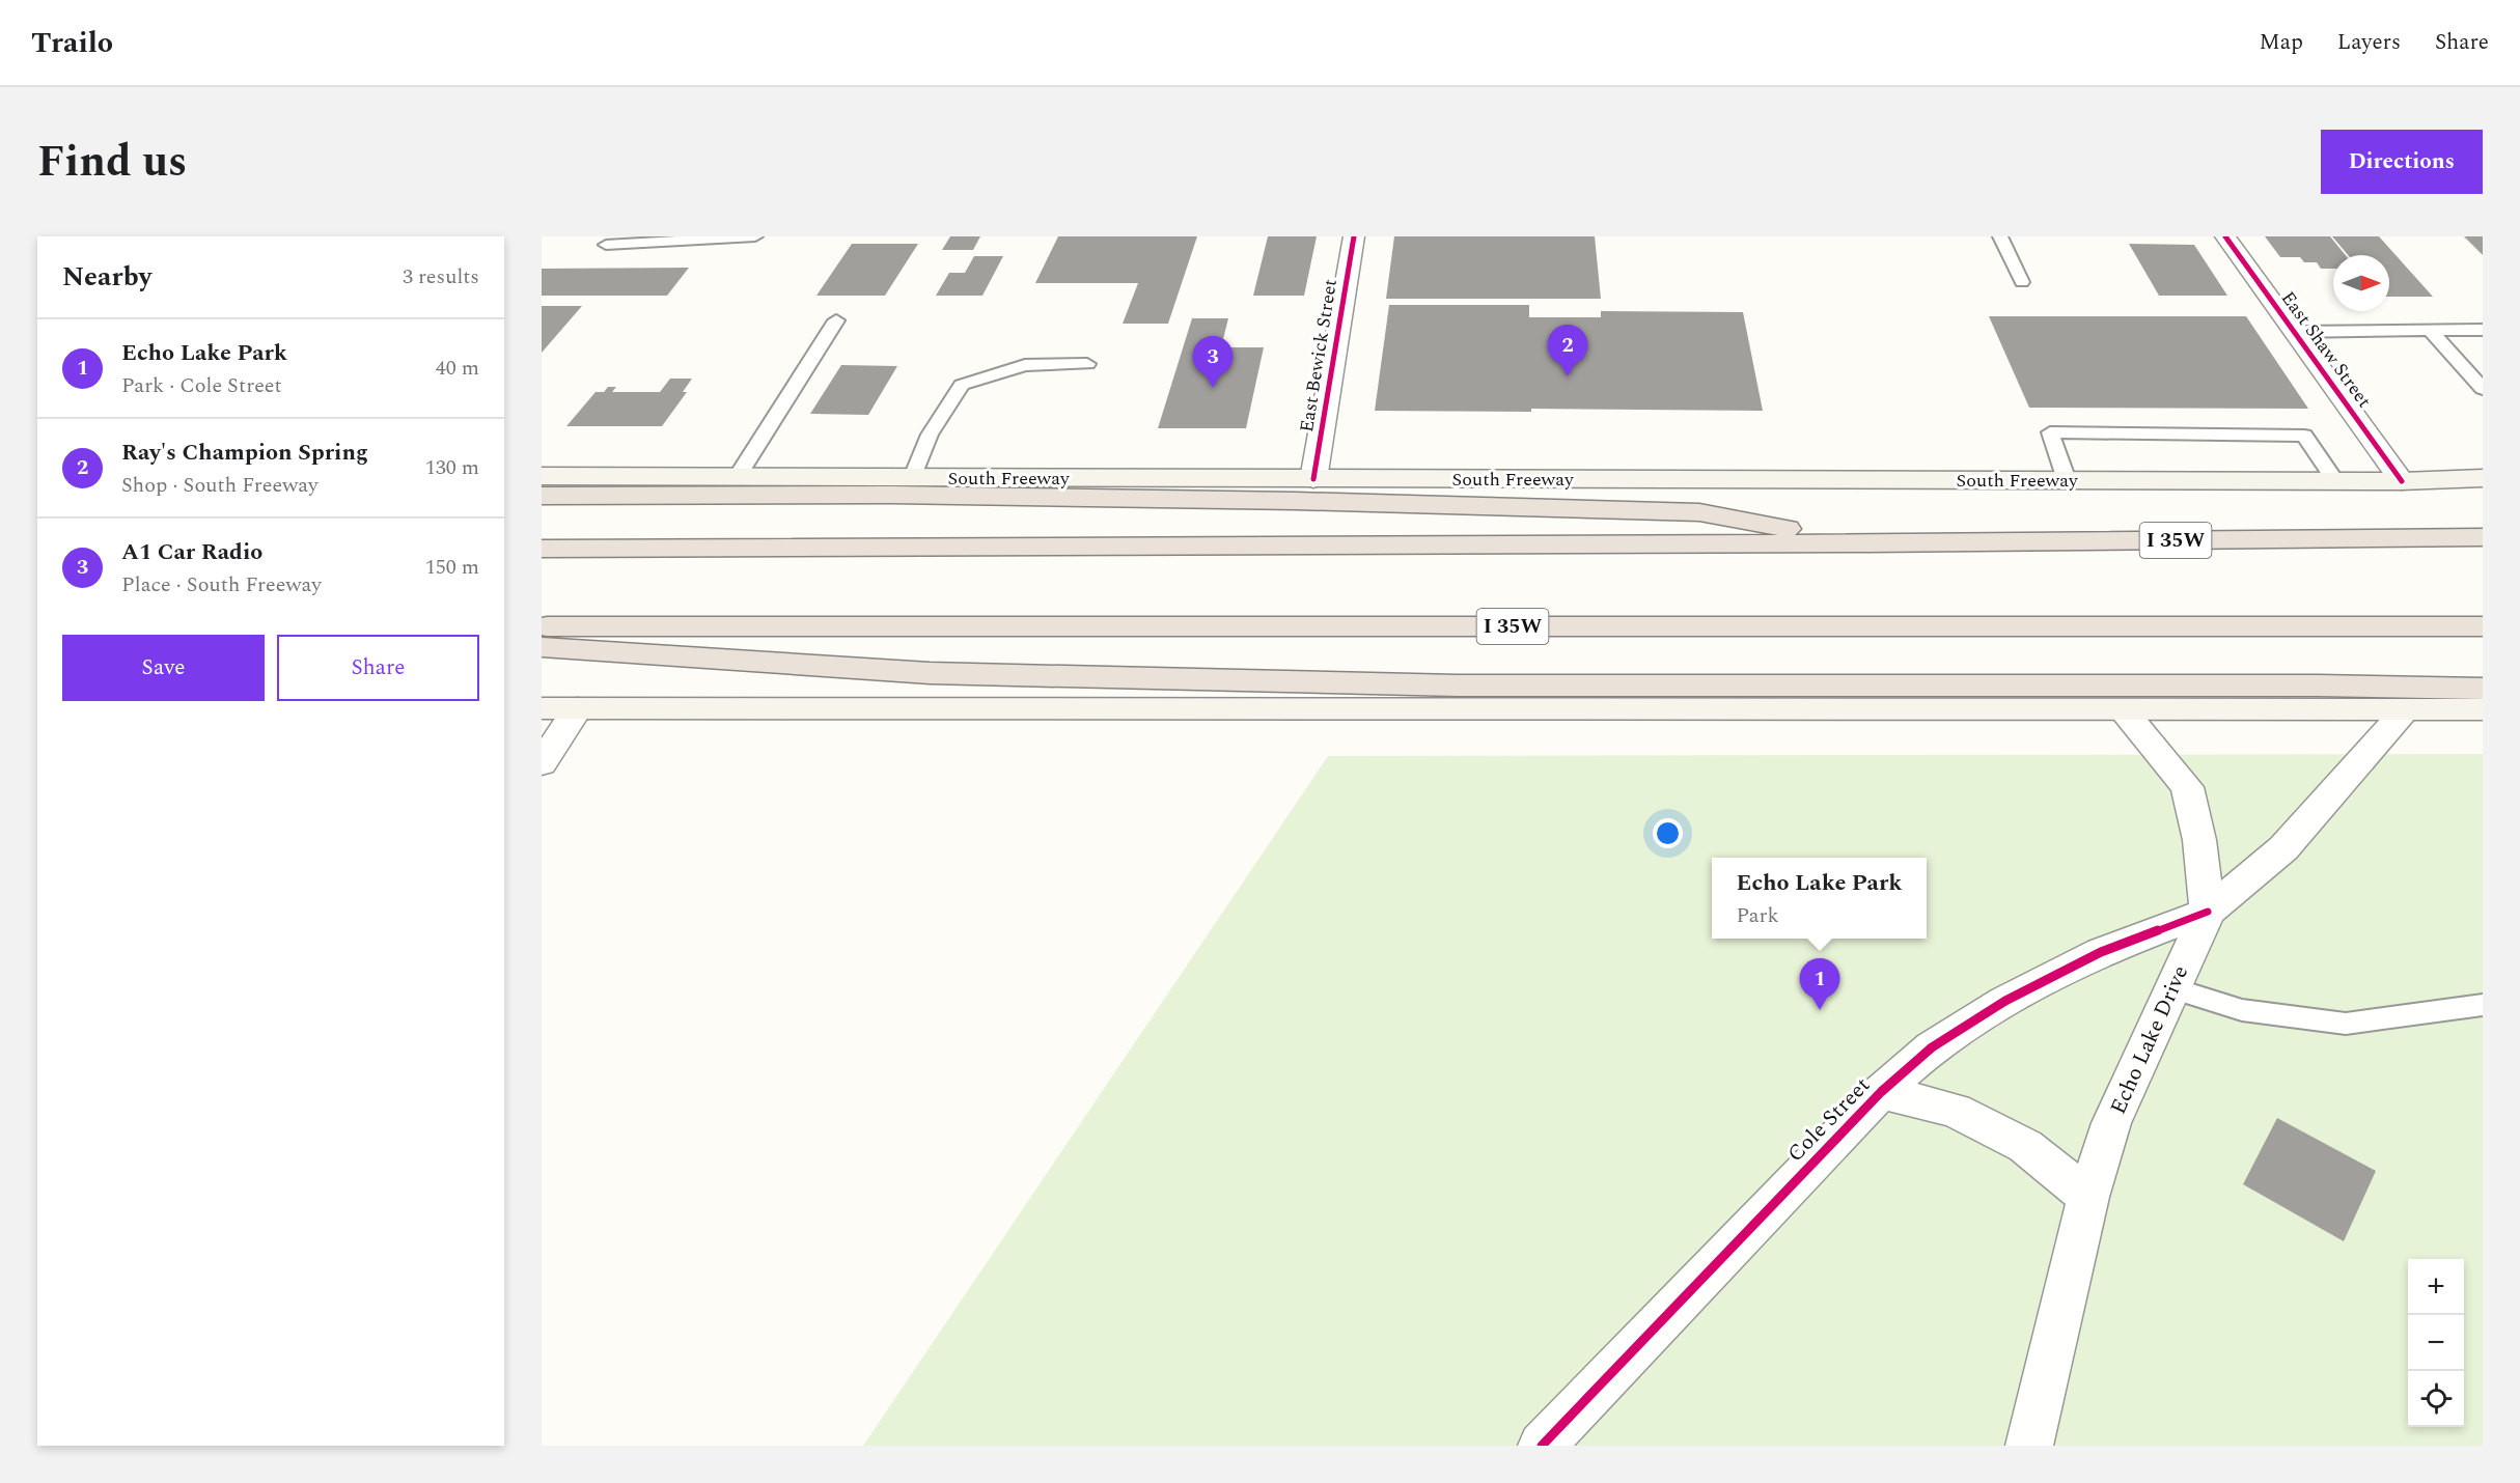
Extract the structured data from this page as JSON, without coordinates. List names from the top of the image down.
{
  "streets": {
    "highway": ["I 35W"],
    "main road": ["South Freeway"],
    "street": [
      "East Shaw Street",
      "East Bewick Street",
      "Echo Lake Drive",
      "Cole Street"
    ]
  },
  "crossings": [
    ["East Shaw Street", "South Freeway"],
    ["East Bewick Street", "South Freeway"],
    ["Echo Lake Drive", "Cole Street"]
  ],
  "north": "right",
  "page": {
    "header": "Trailo",
    "nav": ["Map", "Layers", "Share"],
    "title": "Find us",
    "buttons": [
      "Directions",
      ["Save", "Share"]
    ],
    "heading": ["Nearby", "3 results"],
    "list": [
      {
        "mark": "1",
        "name": "Echo Lake Park",
        "note": "Park · Cole Street",
        "value": "40 m"
      },
      {
        "mark": "2",
        "name": "Ray's Champion Spring",
        "note": "Shop · South Freeway",
        "value": "130 m"
      },
      {
        "mark": "3",
        "name": "A1 Car Radio",
        "note": "Place · South Freeway",
        "value": "150 m"
      }
    ],
    "pins": ["2", "3", "1"],
    "popup": ["Echo Lake Park", "Park"],
    "map_buttons": ["+", "−"]
  }
}
